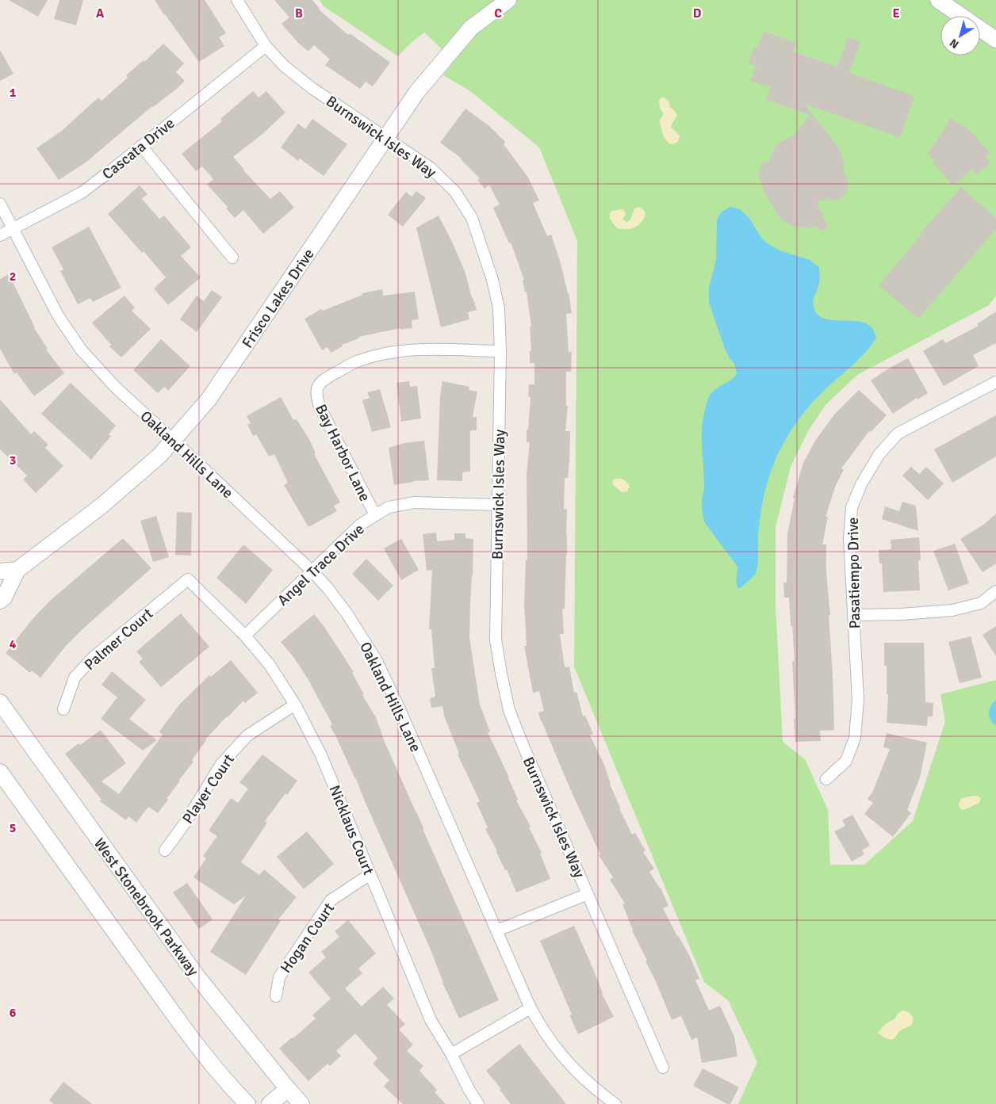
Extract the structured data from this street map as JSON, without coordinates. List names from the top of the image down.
{
  "streets": {
    "street": [
      "Burnswick Isles Way",
      "Cascata Drive",
      "Frisco Lakes Drive",
      "Bay Harbor Lane",
      "Oakland Hills Lane",
      "Angel Trace Drive",
      "Pasatiempo Drive",
      "Palmer Court",
      "Player Court",
      "Nicklaus Court",
      "West Stonebrook Parkway",
      "Hogan Court"
    ]
  },
  "crossings": [
    ["Burnswick Isles Way", "Cascata Drive"],
    ["Burnswick Isles Way", "Frisco Lakes Drive"],
    ["Burnswick Isles Way", "Bay Harbor Lane"],
    ["Burnswick Isles Way", "Angel Trace Drive"],
    ["Cascata Drive", "Oakland Hills Lane"],
    ["Frisco Lakes Drive", "Oakland Hills Lane"],
    ["Bay Harbor Lane", "Angel Trace Drive"],
    ["Oakland Hills Lane", "Angel Trace Drive"],
    ["Angel Trace Drive", "Nicklaus Court"],
    ["Palmer Court", "Nicklaus Court"],
    ["Player Court", "Nicklaus Court"],
    ["Nicklaus Court", "Hogan Court"]
  ],
  "north": "bottom left",
  "grid": {
    "columns": [
      "A",
      "B",
      "C",
      "D",
      "E"
    ],
    "rows": [
      "1",
      "2",
      "3",
      "4",
      "5",
      "6"
    ]
  }
}
